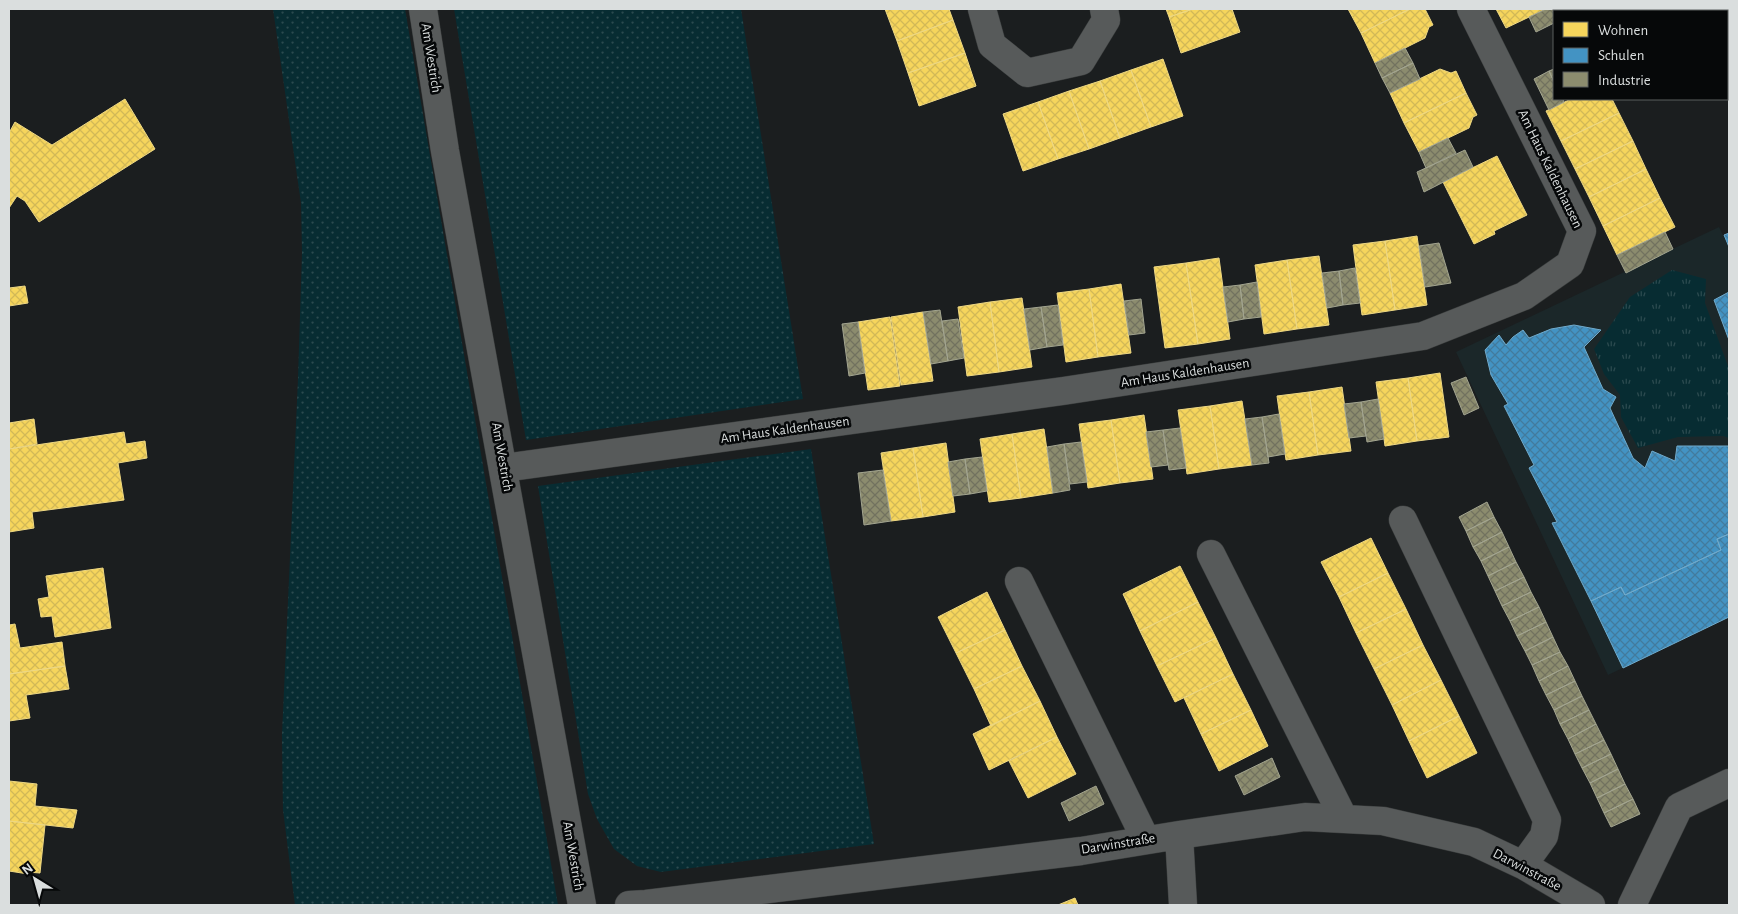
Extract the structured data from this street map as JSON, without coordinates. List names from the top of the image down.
{
  "streets": {
    "street": ["Am Westrich", "Am Haus Kaldenhausen", "Darwinstraße"]
  },
  "crossings": [
    ["Am Westrich", "Am Haus Kaldenhausen"]
  ],
  "legend": ["Wohnen", "Schulen", "Industrie"],
  "north": "top left"
}
